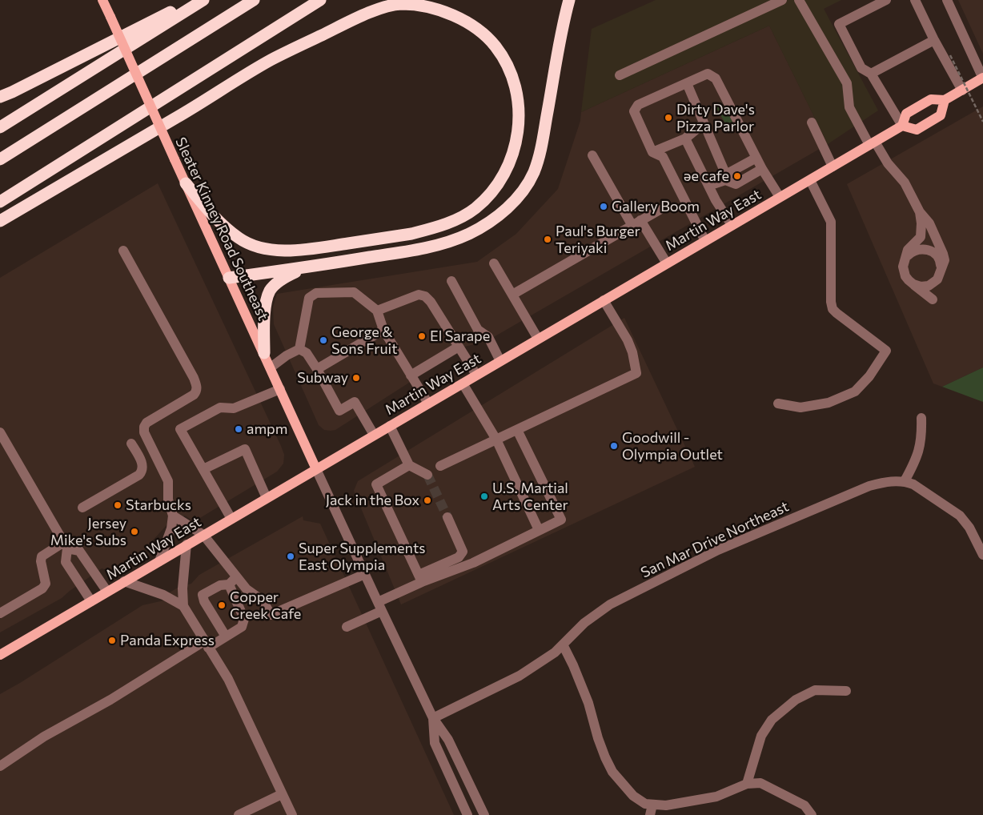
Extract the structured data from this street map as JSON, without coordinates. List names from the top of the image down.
{
  "streets": {
    "main road": ["Martin Way East", "Sleater Kinney Road Southeast"],
    "street": ["San Mar Drive Northeast"]
  },
  "crossings": [
    ["Martin Way East", "Sleater Kinney Road Southeast"]
  ],
  "places": [
    "Dirty Dave's Pizza Parlor",
    "əe cafe",
    "Gallery Boom",
    "Paul's Burger Teriyaki",
    "El Sarape",
    "George & Sons Fruit",
    "Subway",
    "ampm",
    "Goodwill - Olympia Outlet",
    "U.S. Martial Arts Center",
    "Jack in the Box",
    "Starbucks",
    "Jersey Mike's Subs",
    "Super Supplements East Olympia",
    "Copper Creek Cafe",
    "Panda Express"
  ]
}
